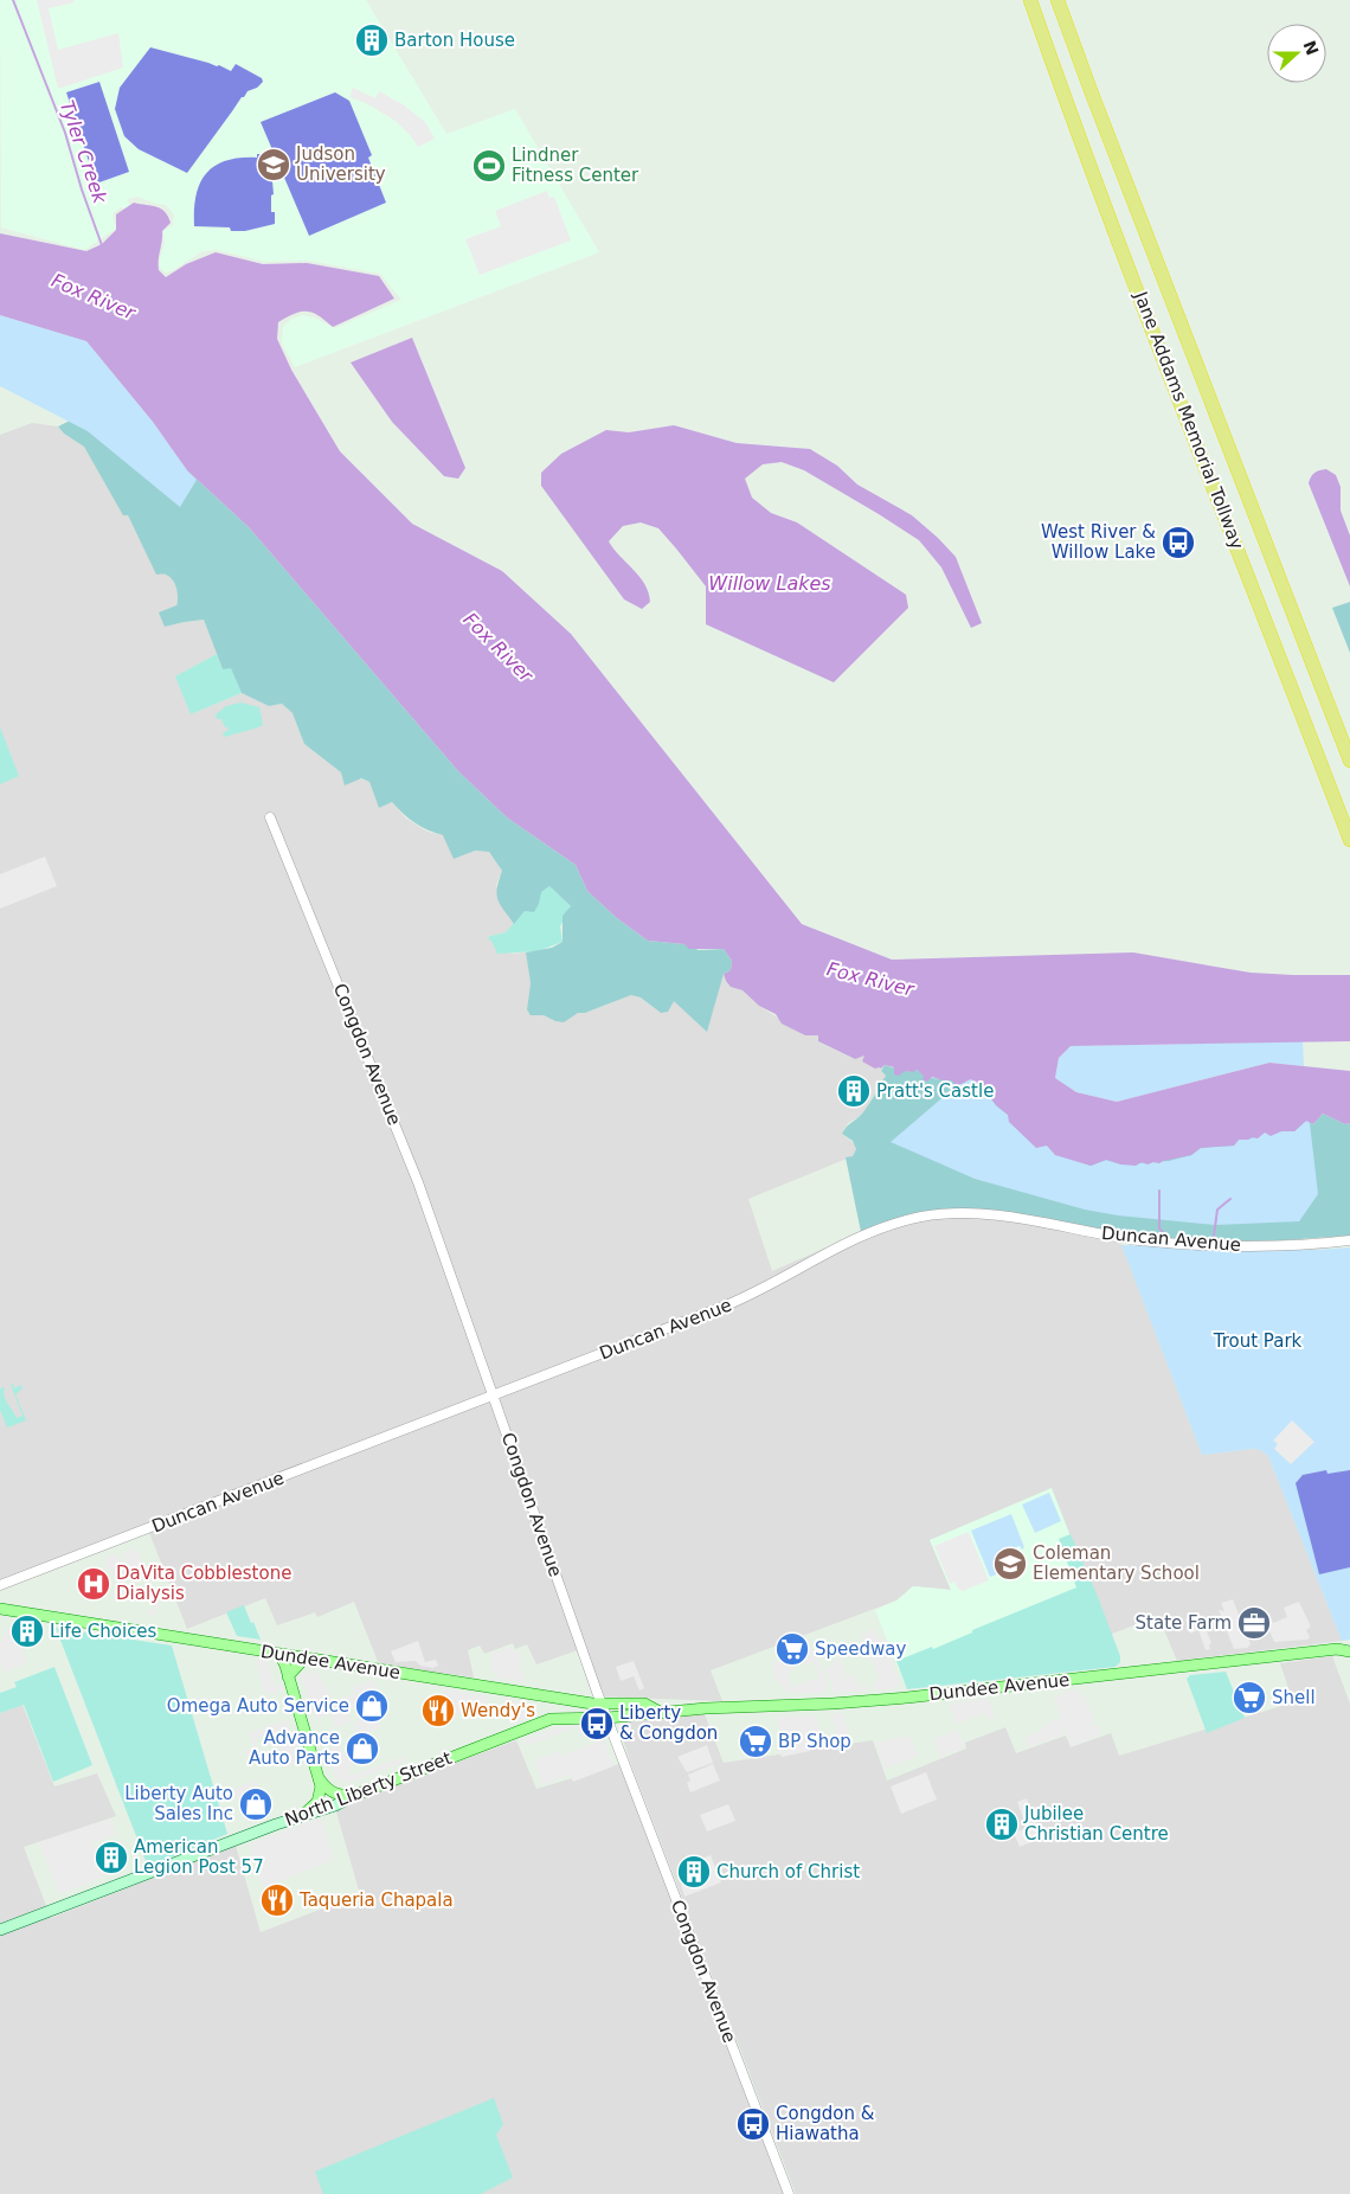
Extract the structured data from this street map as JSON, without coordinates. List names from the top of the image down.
{
  "streets": {
    "highway": ["Jane Addams Memorial Tollway"],
    "main road": ["Dundee Avenue", "North Liberty Street"],
    "street": ["Congdon Avenue", "Duncan Avenue"]
  },
  "crossings": [
    ["Congdon Avenue", "Duncan Avenue"],
    ["Congdon Avenue", "Dundee Avenue"],
    ["Congdon Avenue", "North Liberty Street"],
    ["Dundee Avenue", "North Liberty Street"]
  ],
  "water": ["Tyler Creek", "Fox River", "Willow Lakes"],
  "parks": ["Trout Park"],
  "places": {
    "building": [
      "Barton House",
      "Pratt's Castle",
      "Life Choices",
      "Jubilee Christian Centre",
      "American Legion Post 57",
      "Church of Christ"
    ],
    "school or university": ["Judson University", "Coleman Elementary School"],
    "sports": ["Lindner Fitness Center"],
    "bus stop": ["West River & Willow Lake", "Liberty & Congdon", "Congdon & Hiawatha"],
    "hospital": ["DaVita Cobblestone Dialysis"],
    "office": ["State Farm"],
    "supermarket": ["Speedway", "Shell", "BP Shop"],
    "shop": ["Omega Auto Service", "Advance Auto Parts", "Liberty Auto Sales Inc"],
    "restaurant": ["Wendy's", "Taqueria Chapala"]
  },
  "north": "right"
}
